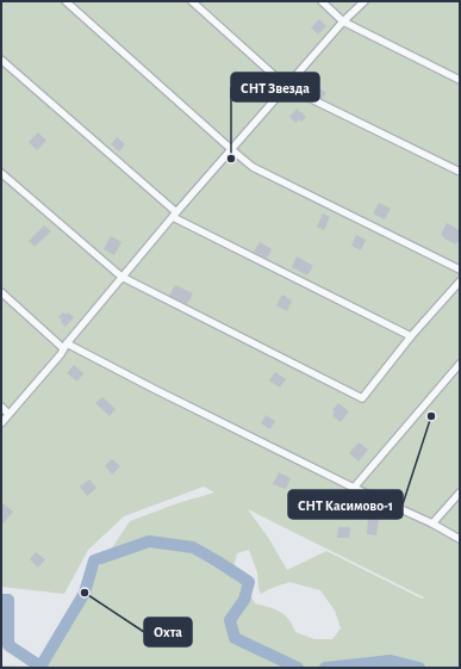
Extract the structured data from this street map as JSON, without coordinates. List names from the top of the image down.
{
  "places": ["СНТ Звезда", "СНТ Касимово-1", "Охта"]
}
